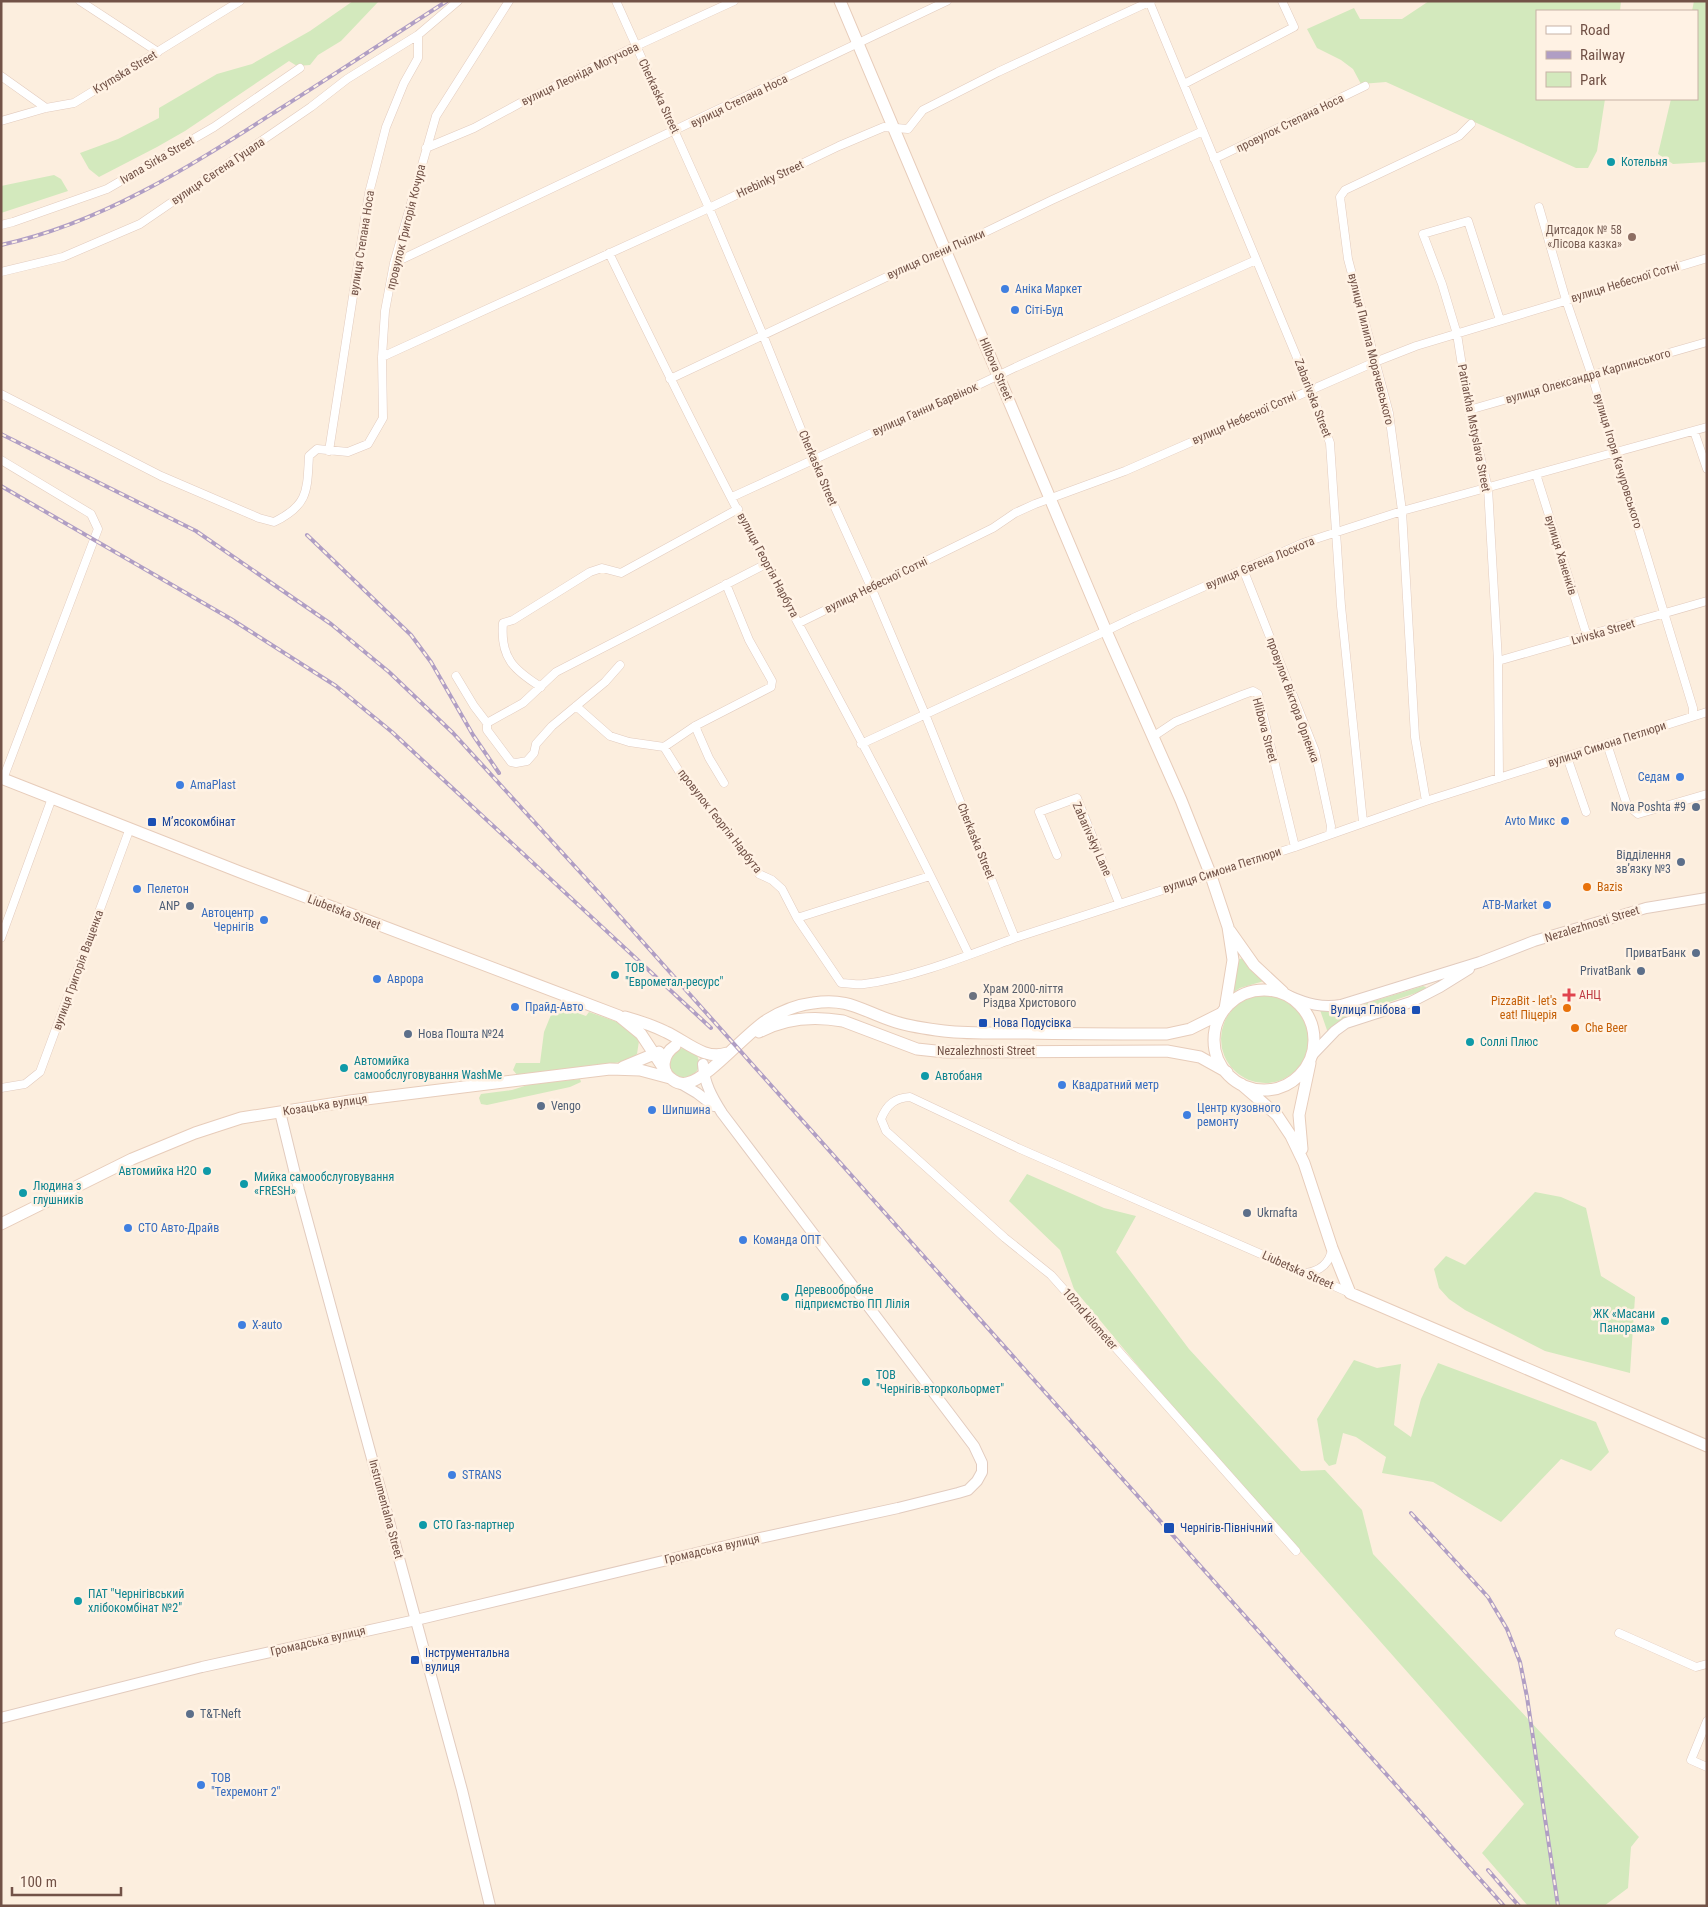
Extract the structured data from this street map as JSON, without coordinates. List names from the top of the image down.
{
  "streets": {
    "main road": [
      "Hlibova Street",
      "Liubetska Street",
      "Nezalezhnosti Street",
      "Козацька вулиця"
    ],
    "street": [
      "Krymska Street",
      "вулиця Леоніда Могучова",
      "Cherkaska Street",
      "вулиця Степана Носа",
      "провулок Степана Носа",
      "Ivana Sirka Street",
      "вулиця Євгена Гуцала",
      "Hrebinky Street",
      "провулок Григорія Кочура",
      "вулиця Олени Пчілки",
      "вулиця Небесної Сотні",
      "вулиця Пилипа Морачевського",
      "вулиця Олександра Карпинського",
      "Zabarivska Street",
      "вулиця Ганни Барвінок",
      "Patriarkha Mstyslava Street",
      "вулиця Ігоря Качуровського",
      "вулиця Ханенків",
      "вулиця Євгена Лоскота",
      "вулиця Георгія Нарбута",
      "Lvivska Street",
      "провулок Віктора Орленка",
      "вулиця Симона Петлюри",
      "провулок Георгія Нарбута",
      "Zabarivskyi Lane",
      "вулиця Григорія Ващенка",
      "102nd kilometer",
      "Instrumentalna Street",
      "Громадська вулиця"
    ]
  },
  "crossings": [
    ["вулиця Леоніда Могучова", "Cherkaska Street"],
    ["вулиця Леоніда Могучова", "провулок Григорія Кочура"],
    ["Cherkaska Street", "вулиця Степана Носа"],
    ["Cherkaska Street", "Hrebinky Street"],
    ["Cherkaska Street", "вулиця Олени Пчілки"],
    ["Cherkaska Street", "вулиця Небесної Сотні"],
    ["Cherkaska Street", "вулиця Ганни Барвінок"],
    ["Cherkaska Street", "вулиця Євгена Лоскота"],
    ["Cherkaska Street", "вулиця Симона Петлюри"],
    ["вулиця Степана Носа", "вулиця Євгена Гуцала"],
    ["вулиця Степана Носа", "провулок Григорія Кочура"],
    ["вулиця Степана Носа", "Hlibova Street"],
    ["провулок Степана Носа", "Zabarivska Street"],
    ["Hrebinky Street", "провулок Григорія Кочура"],
    ["Hrebinky Street", "Hlibova Street"],
    ["Hrebinky Street", "Zabarivska Street"],
    ["Hrebinky Street", "вулиця Георгія Нарбута"],
    ["вулиця Олени Пчілки", "Hlibova Street"],
    ["вулиця Олени Пчілки", "Zabarivska Street"],
    ["вулиця Олени Пчілки", "вулиця Георгія Нарбута"],
    ["вулиця Небесної Сотні", "вулиця Пилипа Морачевського"],
    ["вулиця Небесної Сотні", "Hlibova Street"],
    ["вулиця Небесної Сотні", "Zabarivska Street"],
    ["вулиця Небесної Сотні", "Patriarkha Mstyslava Street"],
    ["вулиця Небесної Сотні", "вулиця Ігоря Качуровського"],
    ["вулиця Небесної Сотні", "вулиця Георгія Нарбута"],
    ["вулиця Пилипа Морачевського", "вулиця Євгена Лоскота"],
    ["вулиця Пилипа Морачевського", "вулиця Симона Петлюри"],
    ["Hlibova Street", "вулиця Ганни Барвінок"],
    ["Hlibova Street", "вулиця Євгена Лоскота"],
    ["Hlibova Street", "вулиця Симона Петлюри"],
    ["Hlibova Street", "Nezalezhnosti Street"],
    ["вулиця Олександра Карпинського", "Patriarkha Mstyslava Street"],
    ["вулиця Олександра Карпинського", "вулиця Ігоря Качуровського"],
    ["Zabarivska Street", "вулиця Ганни Барвінок"],
    ["Zabarivska Street", "вулиця Євгена Лоскота"],
    ["Zabarivska Street", "вулиця Симона Петлюри"],
    ["вулиця Ганни Барвінок", "вулиця Георгія Нарбута"],
    ["Patriarkha Mstyslava Street", "вулиця Євгена Лоскота"],
    ["Patriarkha Mstyslava Street", "Lvivska Street"],
    ["Patriarkha Mstyslava Street", "вулиця Симона Петлюри"],
    ["вулиця Ігоря Качуровського", "вулиця Євгена Лоскота"],
    ["вулиця Ігоря Качуровського", "Lvivska Street"],
    ["вулиця Ігоря Качуровського", "вулиця Симона Петлюри"],
    ["вулиця Ханенків", "вулиця Євгена Лоскота"],
    ["вулиця Ханенків", "Lvivska Street"],
    ["вулиця Євгена Лоскота", "вулиця Георгія Нарбута"],
    ["вулиця Євгена Лоскота", "провулок Віктора Орленка"],
    ["вулиця Георгія Нарбута", "вулиця Симона Петлюри"],
    ["провулок Віктора Орленка", "вулиця Симона Петлюри"],
    ["вулиця Симона Петлюри", "провулок Георгія Нарбута"],
    ["вулиця Симона Петлюри", "Zabarivskyi Lane"],
    ["Liubetska Street", "вулиця Григорія Ващенка"],
    ["Liubetska Street", "Козацька вулиця"],
    ["Liubetska Street", "102nd kilometer"],
    ["Козацька вулиця", "Instrumentalna Street"],
    ["Instrumentalna Street", "Громадська вулиця"]
  ],
  "places": {
    "other": [
      "Котельня",
      "Дитсадок № 58 «Лісова казка»",
      "Аніка Маркет",
      "Сіті-Буд",
      "Седам",
      "AmaPlast",
      "Nova Poshta #9",
      "Avto Микс",
      "Відділення зв’язку №3",
      "Bazis",
      "Пелетон",
      "ATB-Market",
      "ANP",
      "Автоцентр Чернігів",
      "ПриватБанк",
      "PrivatBank",
      "ТОВ \"Еврометал-ресурс\"",
      "Аврора",
      "Храм 2000-ліття Різдва Христового",
      "Прайд-Авто",
      "PizzaBit - let's eat! Піцерія",
      "Che Beer",
      "Нова Пошта №24",
      "Соллі Плюс",
      "Автомийка самообслуговування WashMe",
      "Автобаня",
      "Квадратний метр",
      "Vengo",
      "Шипшина",
      "Центр кузовного ремонту",
      "Автомийка H2O",
      "Мийка самообслуговування «FRESH»",
      "Людина з глушників",
      "Ukrnafta",
      "СТО Авто-Драйв",
      "Команда ОПТ",
      "Деревообробне підприємство ПП Лілія",
      "ЖК «Масани Панорама»",
      "X-auto",
      "ТОВ \"Чернігів-вторкольормет\"",
      "STRANS",
      "СТО Газ-партнер",
      "ПАТ \"Чернігівський хлібокомбінат №2\"",
      "T&T-Neft",
      "ТОВ \"Техремонт 2\""
    ],
    "transit": [
      "М’ясокомбінат",
      "Вулиця Глібова",
      "Нова Подусівка",
      "Чернігів-Північний",
      "Інструментальна вулиця"
    ],
    "health": ["АНЦ"]
  },
  "legend": ["Road", "Railway", "Park"],
  "scale_bar": "100 m"
}
